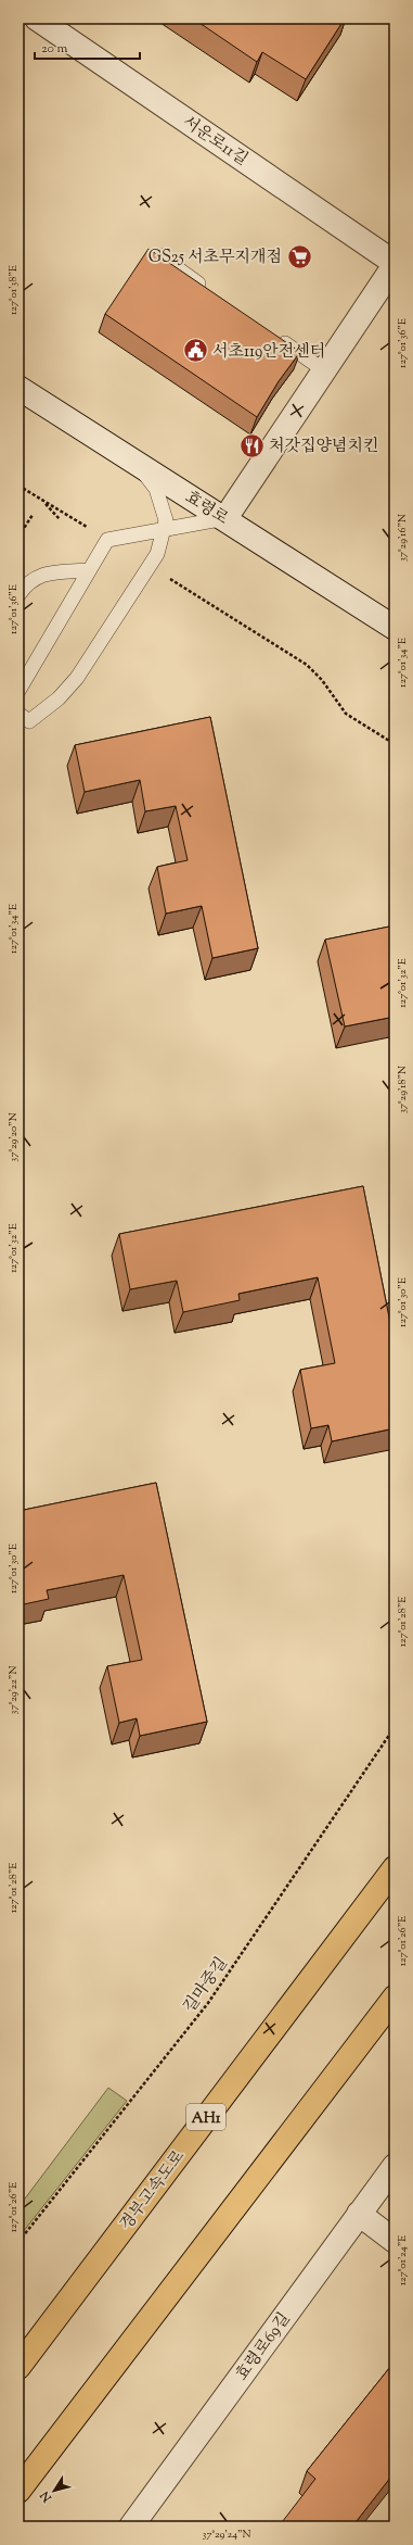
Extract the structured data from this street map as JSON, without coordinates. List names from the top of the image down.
{
  "streets": {
    "highway": ["AH1", "경부고속도로"],
    "street": ["서운로11길", "효령로", "효령로69길"],
    "path": ["길마중길"]
  },
  "places": {
    "supermarket": ["GS25 서초무지개점"],
    "public building": ["서초119안전센터"],
    "restaurant": ["처갓집양념치킨"]
  },
  "scale_bar": "20 m",
  "north": "bottom left",
  "coordinates": [
    "127°01'38\"E",
    "127°01'36\"E",
    "37°29'16\"N",
    "127°01'34\"E",
    "127°01'32\"E",
    "37°29'18\"N",
    "37°29'20\"N",
    "127°01'30\"E",
    "127°01'28\"E",
    "37°29'22\"N",
    "127°01'26\"E",
    "127°01'24\"E",
    "37°29'24\"N"
  ]
}
